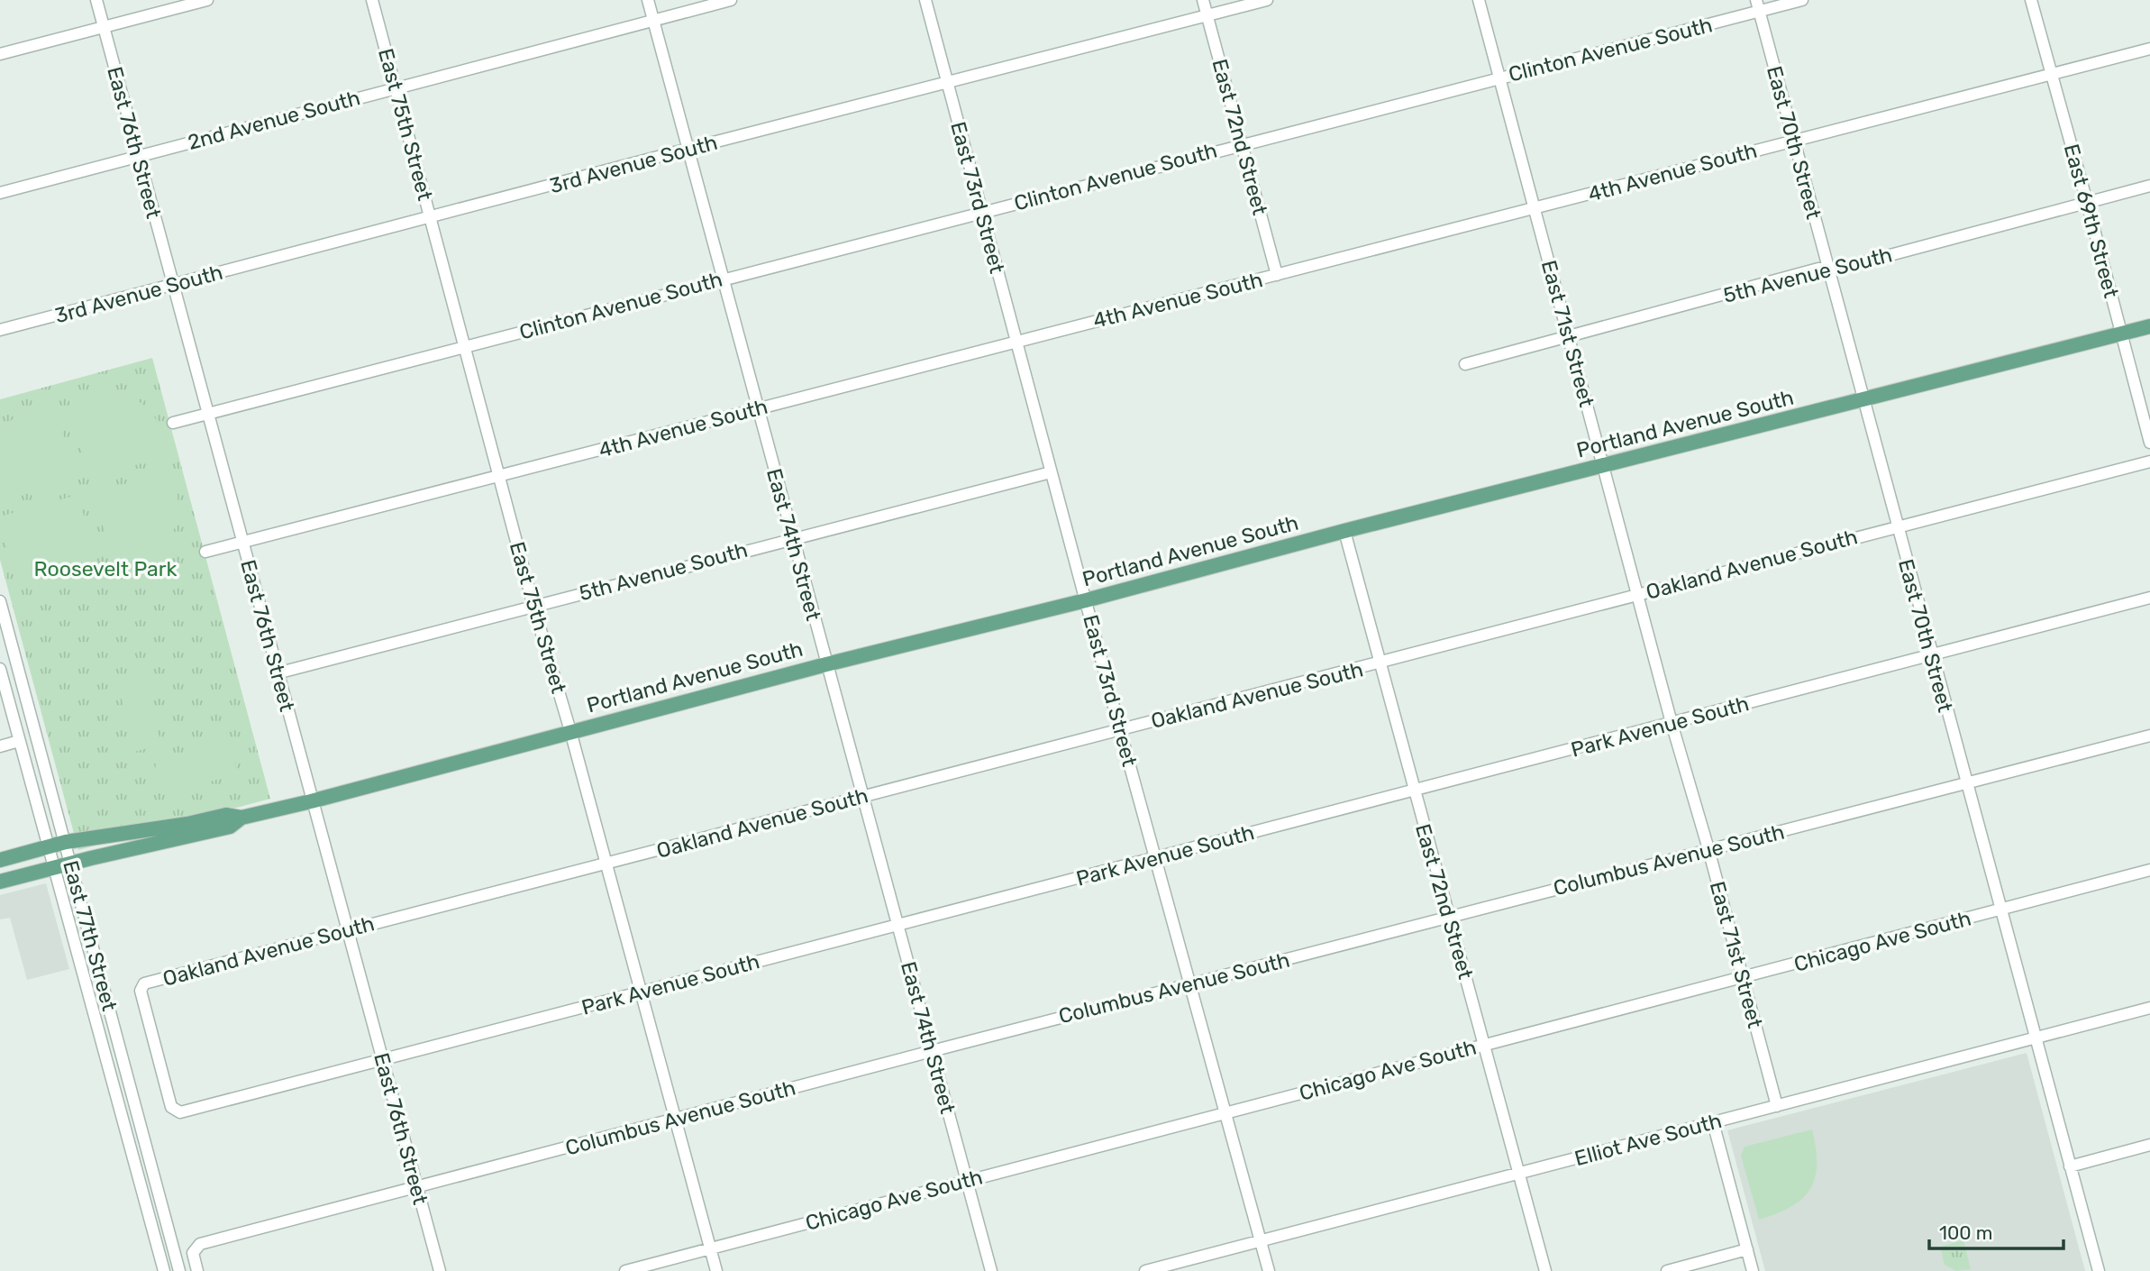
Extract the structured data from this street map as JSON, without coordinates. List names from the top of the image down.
{
  "streets": {
    "main road": ["Portland Avenue South"],
    "street": [
      "Clinton Avenue South",
      "2nd Avenue South",
      "East 75th Street",
      "East 72nd Street",
      "East 76th Street",
      "East 70th Street",
      "3rd Avenue South",
      "4th Avenue South",
      "East 73rd Street",
      "East 69th Street",
      "5th Avenue South",
      "East 71st Street",
      "East 74th Street",
      "Oakland Avenue South",
      "Park Avenue South",
      "Columbus Avenue South",
      "East 77th Street",
      "Chicago Ave South",
      "Elliot Ave South"
    ]
  },
  "crossings": [
    ["Clinton Avenue South", "East 75th Street"],
    ["Clinton Avenue South", "East 72nd Street"],
    ["Clinton Avenue South", "East 76th Street"],
    ["Clinton Avenue South", "East 70th Street"],
    ["Clinton Avenue South", "East 73rd Street"],
    ["Clinton Avenue South", "East 71st Street"],
    ["Clinton Avenue South", "East 74th Street"],
    ["2nd Avenue South", "East 75th Street"],
    ["2nd Avenue South", "East 76th Street"],
    ["2nd Avenue South", "East 74th Street"],
    ["East 75th Street", "3rd Avenue South"],
    ["East 75th Street", "4th Avenue South"],
    ["East 75th Street", "5th Avenue South"],
    ["East 75th Street", "Portland Avenue South"],
    ["East 75th Street", "Oakland Avenue South"],
    ["East 75th Street", "Park Avenue South"],
    ["East 75th Street", "Columbus Avenue South"],
    ["East 75th Street", "Chicago Ave South"],
    ["East 72nd Street", "3rd Avenue South"],
    ["East 72nd Street", "4th Avenue South"],
    ["East 72nd Street", "Portland Avenue South"],
    ["East 72nd Street", "Oakland Avenue South"],
    ["East 72nd Street", "Park Avenue South"],
    ["East 72nd Street", "Columbus Avenue South"],
    ["East 72nd Street", "Chicago Ave South"],
    ["East 72nd Street", "Elliot Ave South"],
    ["East 76th Street", "3rd Avenue South"],
    ["East 76th Street", "4th Avenue South"],
    ["East 76th Street", "5th Avenue South"],
    ["East 76th Street", "Portland Avenue South"],
    ["East 76th Street", "Oakland Avenue South"],
    ["East 76th Street", "Park Avenue South"],
    ["East 76th Street", "Columbus Avenue South"],
    ["East 70th Street", "4th Avenue South"],
    ["East 70th Street", "5th Avenue South"],
    ["East 70th Street", "Portland Avenue South"],
    ["East 70th Street", "Oakland Avenue South"],
    ["East 70th Street", "Park Avenue South"],
    ["East 70th Street", "Columbus Avenue South"],
    ["East 70th Street", "Chicago Ave South"],
    ["East 70th Street", "Elliot Ave South"],
    ["3rd Avenue South", "East 73rd Street"],
    ["3rd Avenue South", "East 74th Street"],
    ["4th Avenue South", "East 73rd Street"],
    ["4th Avenue South", "East 69th Street"],
    ["4th Avenue South", "East 71st Street"],
    ["4th Avenue South", "East 74th Street"],
    ["East 73rd Street", "5th Avenue South"],
    ["East 73rd Street", "Portland Avenue South"],
    ["East 73rd Street", "Oakland Avenue South"],
    ["East 73rd Street", "Park Avenue South"],
    ["East 73rd Street", "Columbus Avenue South"],
    ["East 73rd Street", "Chicago Ave South"],
    ["East 73rd Street", "Elliot Ave South"],
    ["East 69th Street", "5th Avenue South"],
    ["East 69th Street", "Portland Avenue South"],
    ["5th Avenue South", "East 71st Street"],
    ["5th Avenue South", "East 74th Street"],
    ["East 71st Street", "Portland Avenue South"],
    ["East 71st Street", "Oakland Avenue South"],
    ["East 71st Street", "Park Avenue South"],
    ["East 71st Street", "Columbus Avenue South"],
    ["East 71st Street", "Chicago Ave South"],
    ["East 71st Street", "Elliot Ave South"],
    ["Portland Avenue South", "East 74th Street"],
    ["Portland Avenue South", "East 77th Street"],
    ["East 74th Street", "Oakland Avenue South"],
    ["East 74th Street", "Park Avenue South"],
    ["East 74th Street", "Columbus Avenue South"],
    ["East 74th Street", "Chicago Ave South"],
    ["Oakland Avenue South", "Park Avenue South"]
  ],
  "parks": ["Roosevelt Park"],
  "scale_bar": "100 m"
}
